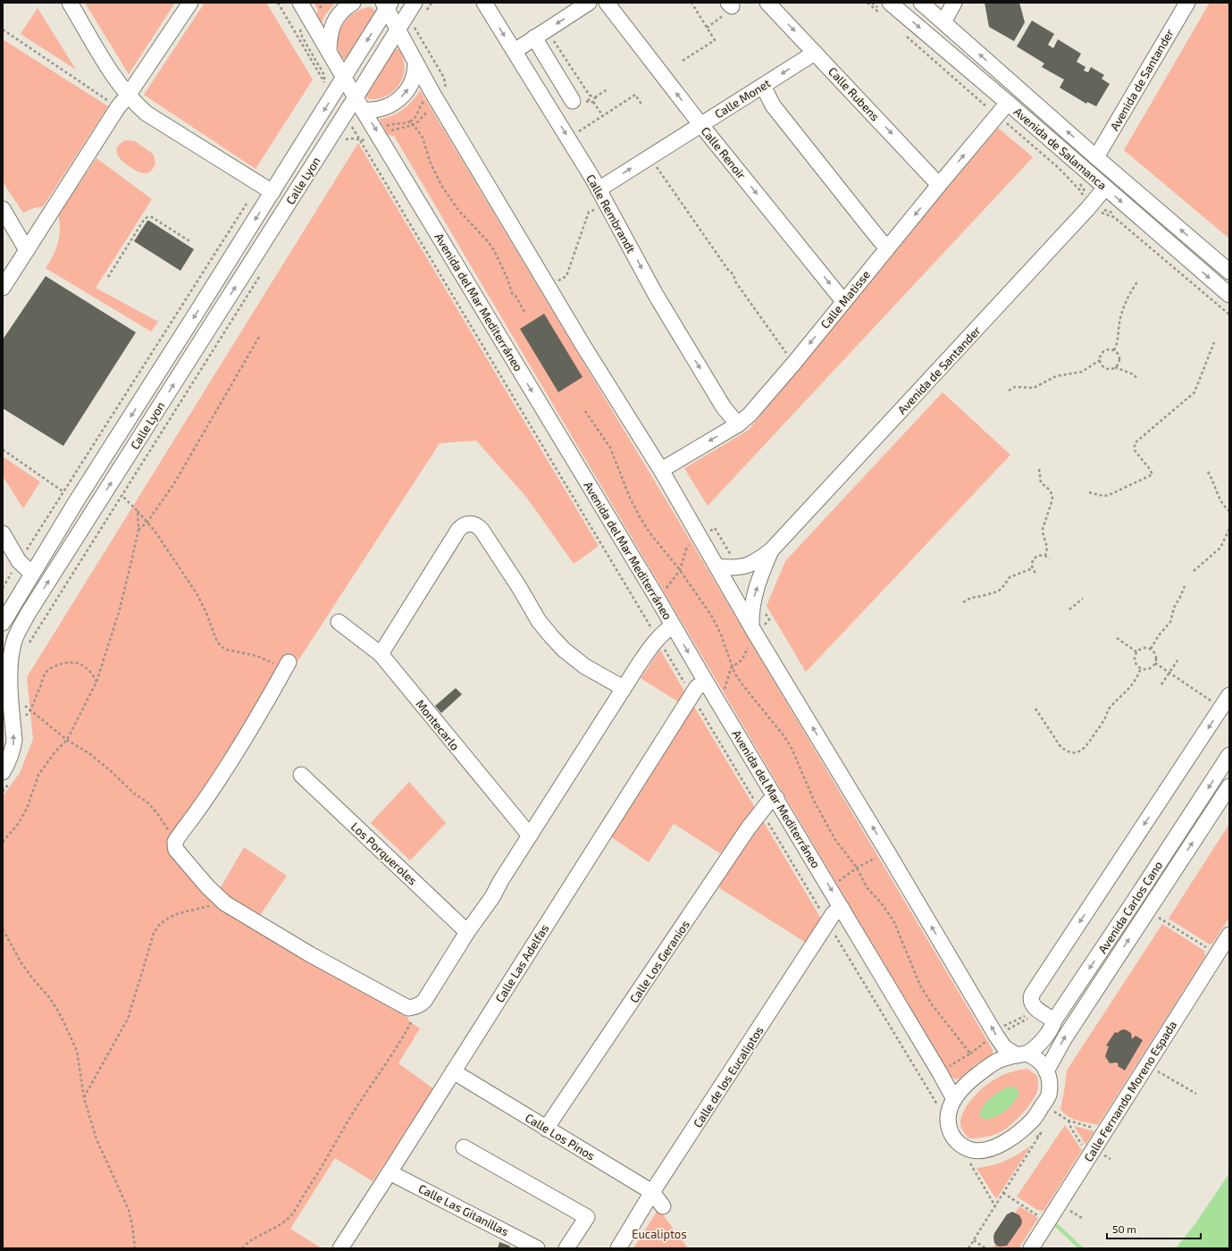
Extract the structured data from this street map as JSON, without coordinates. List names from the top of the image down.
{
  "streets": {
    "street": [
      "Avenida de Santander",
      "Calle Rubens",
      "Calle Monet",
      "Avenida de Salamanca",
      "Calle Renoir",
      "Calle Lyon",
      "Calle Rembrandt",
      "Calle Matisse",
      "Avenida del Mar Mediterráneo",
      "Montecarlo",
      "Los Porqueroles",
      "Avenida Carlos Cano",
      "Calle Los Geranios",
      "Calle Las Adelfas",
      "Calle de los Eucaliptos",
      "Calle Fernando Moreno Espada",
      "Calle Los Pinos",
      "Calle Las Gitanillas"
    ]
  },
  "crossings": [
    ["Avenida de Santander", "Avenida de Salamanca"],
    ["Calle Rubens", "Calle Monet"],
    ["Calle Rubens", "Calle Matisse"],
    ["Calle Monet", "Calle Renoir"],
    ["Calle Monet", "Calle Rembrandt"],
    ["Avenida de Salamanca", "Calle Matisse"],
    ["Calle Renoir", "Calle Matisse"],
    ["Calle Lyon", "Avenida del Mar Mediterráneo"],
    ["Calle Rembrandt", "Calle Matisse"],
    ["Avenida del Mar Mediterráneo", "Avenida Carlos Cano"],
    ["Avenida del Mar Mediterráneo", "Calle Los Geranios"],
    ["Avenida del Mar Mediterráneo", "Calle Las Adelfas"],
    ["Avenida del Mar Mediterráneo", "Calle de los Eucaliptos"],
    ["Calle Los Geranios", "Calle Los Pinos"],
    ["Calle Las Adelfas", "Calle Los Pinos"],
    ["Calle Las Adelfas", "Calle Las Gitanillas"],
    ["Calle de los Eucaliptos", "Calle Los Pinos"]
  ],
  "parks": ["Eucaliptos"],
  "scale_bar": "50 m"
}
